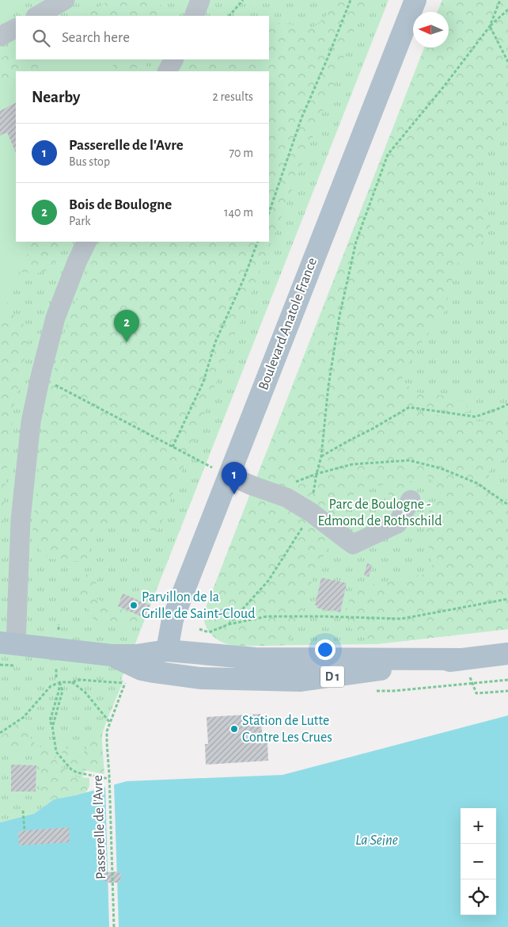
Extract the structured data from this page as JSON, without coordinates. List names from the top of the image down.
{
  "streets": {
    "main road": ["Boulevard Anatole France", "D 1"],
    "path": ["Passerelle de l'Avre"]
  },
  "crossings": [
    ["Boulevard Anatole France", "D 1"]
  ],
  "water": ["La Seine"],
  "parks": ["Parc de Boulogne - Edmond de Rothschild"],
  "places": ["Parvillon de la Grille de Saint-Cloud", "Station de Lutte Contre Les Crues"],
  "north": "left",
  "page": {
    "search": "Search here",
    "heading": ["Nearby", "2 results"],
    "list": [
      {
        "mark": "1",
        "name": "Passerelle de l'Avre",
        "note": "Bus stop",
        "value": "70 m"
      },
      {
        "mark": "2",
        "name": "Bois de Boulogne",
        "note": "Park",
        "value": "140 m"
      }
    ],
    "pins": ["2", "1"],
    "map_buttons": ["+", "−"]
  }
}
